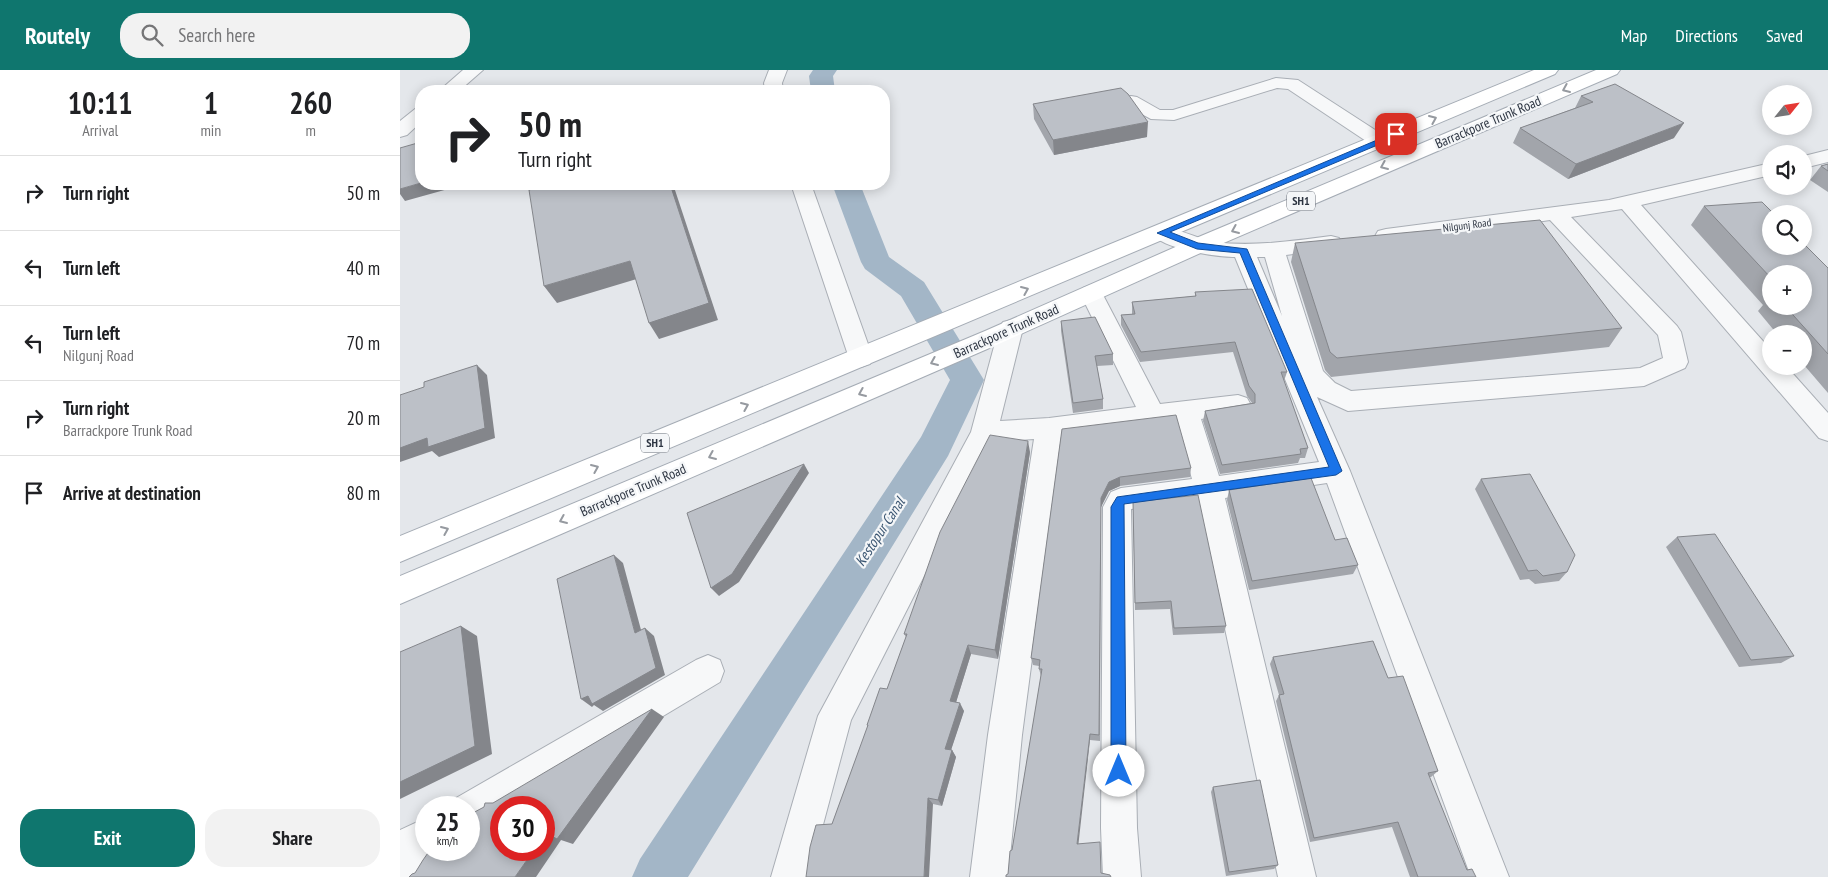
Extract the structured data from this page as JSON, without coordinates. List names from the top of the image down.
{
  "streets": {
    "main road": ["Barrackpore Trunk Road", "SH1"],
    "street": ["Nilgunj Road"]
  },
  "crossings": [
    ["Barrackpore Trunk Road", "Nilgunj Road"]
  ],
  "water": ["Kestopur Canal"],
  "north": "top right",
  "page": {
    "header": "Routely",
    "search": "Search here",
    "nav": ["Map", "Directions", "Saved"],
    "eta": [
      "10:11",
      "Arrival",
      "1",
      "min",
      "260",
      "m"
    ],
    "map_buttons": ["+", "−"],
    "turn": ["50 m", "Turn right"],
    "list": [
      {
        "name": "Turn right",
        "value": "50 m"
      },
      {
        "name": "Turn left",
        "value": "40 m"
      },
      {
        "name": "Turn left",
        "note": "Nilgunj Road",
        "value": "70 m"
      },
      {
        "name": "Turn right",
        "note": "Barrackpore Trunk Road",
        "value": "20 m"
      },
      {
        "name": "Arrive at destination",
        "value": "80 m"
      }
    ],
    "speed": "25 km/h",
    "limit": "30",
    "buttons": ["Exit", "Share"]
  }
}
